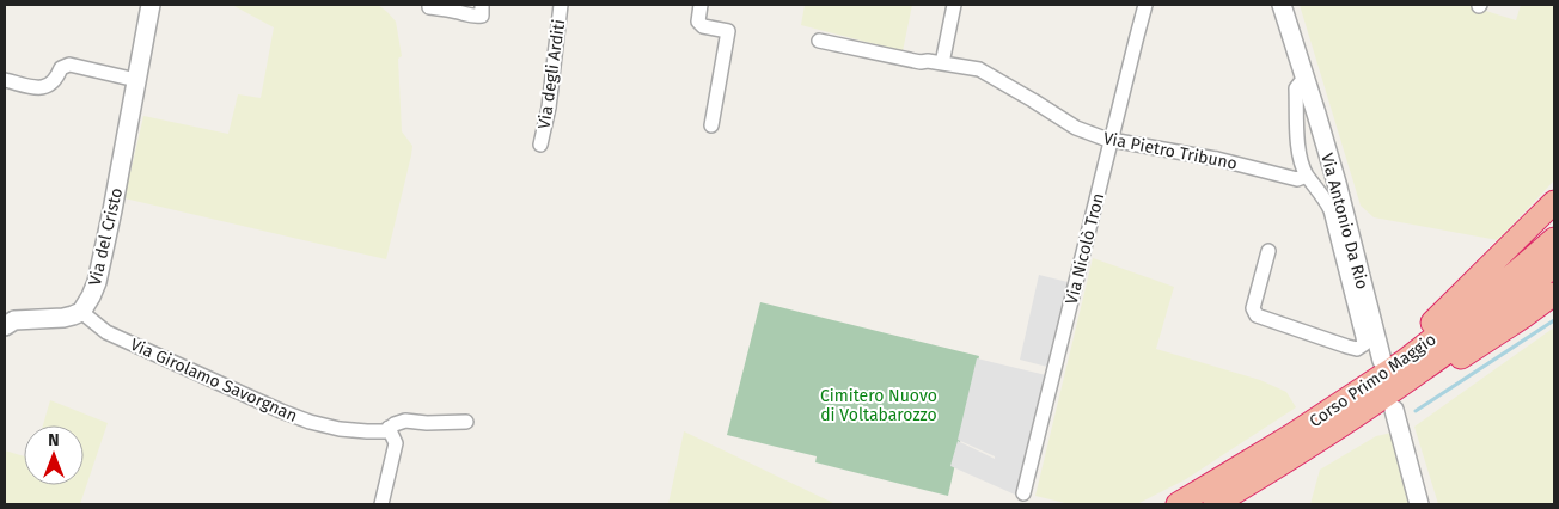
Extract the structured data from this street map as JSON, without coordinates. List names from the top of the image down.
{
  "streets": {
    "highway": ["Corso Primo Maggio"],
    "street": [
      "Via degli Arditi",
      "Via Pietro Tribuno",
      "Via Antonio Da Rio",
      "Via del Cristo",
      "Via Nicolò Tron",
      "Via Girolamo Savorgnan"
    ]
  },
  "crossings": [
    ["Via Pietro Tribuno", "Via Antonio Da Rio"],
    ["Via Pietro Tribuno", "Via Nicolò Tron"],
    ["Via del Cristo", "Via Girolamo Savorgnan"]
  ],
  "parks": ["Cimitero Nuovo di Voltabarozzo"],
  "north": "top"
}
